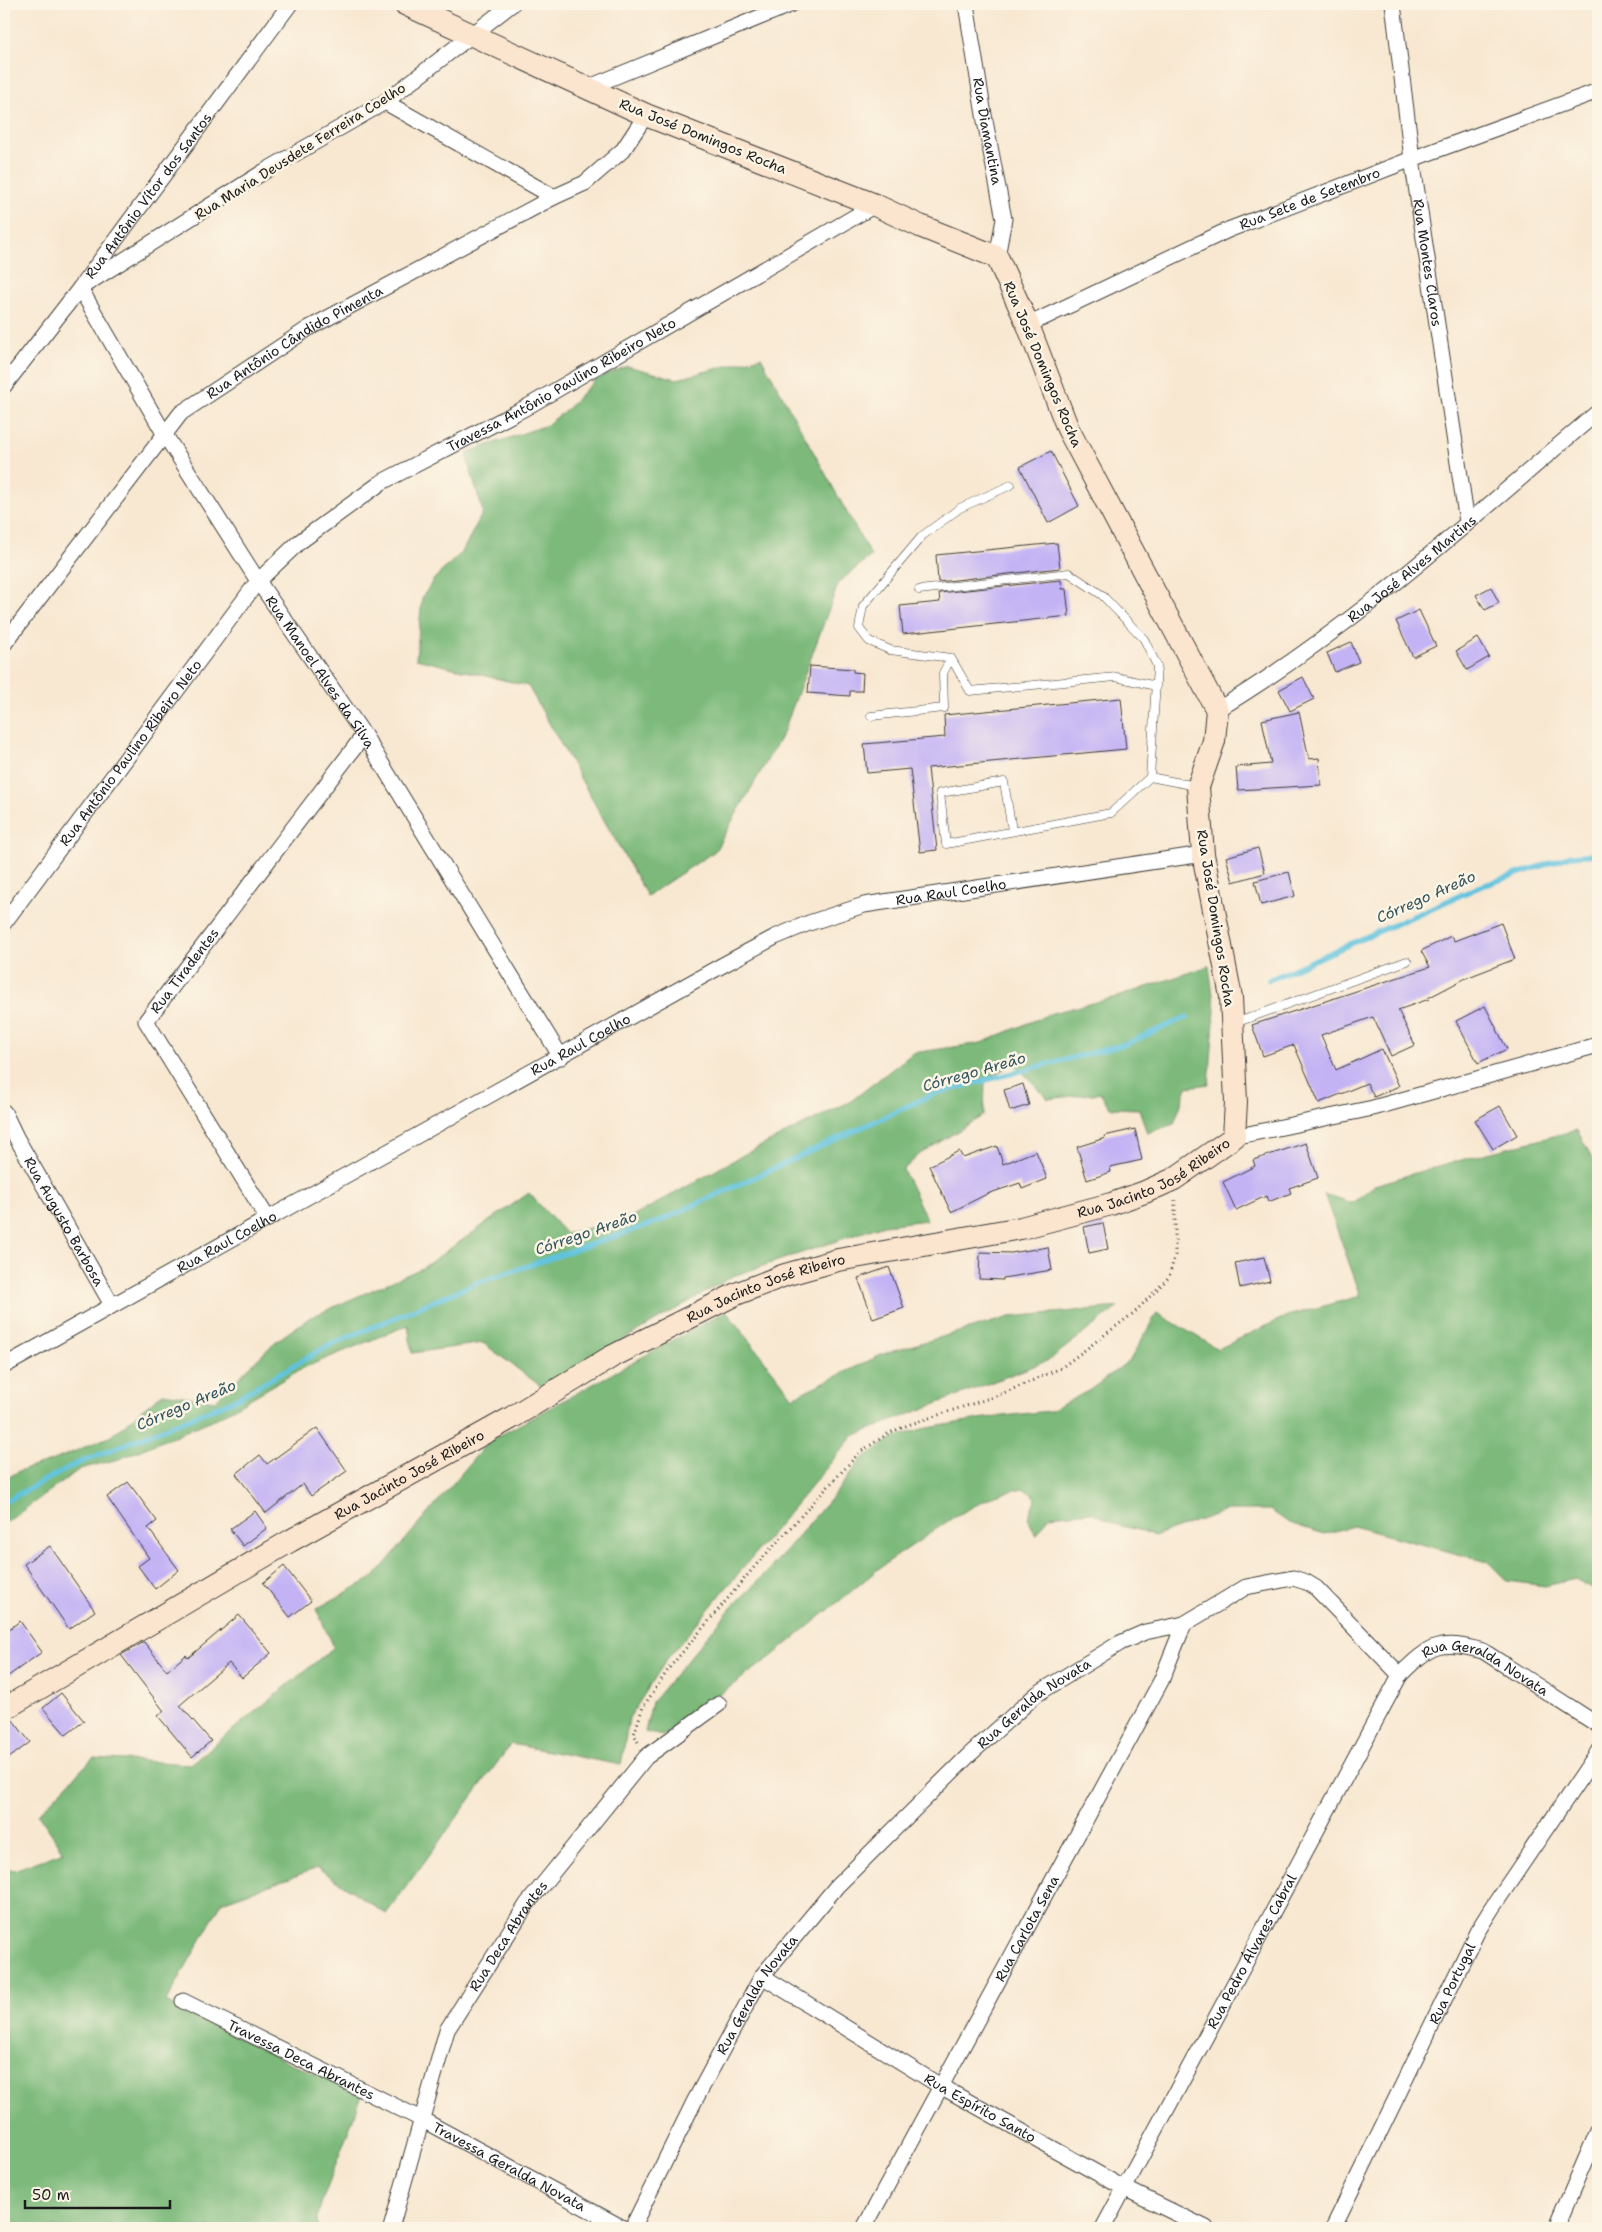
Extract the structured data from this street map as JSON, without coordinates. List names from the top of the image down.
{
  "streets": {
    "street": [
      "Rua Diamantina",
      "Rua José Domingos Rocha",
      "Rua Maria Deusdete Ferreira Coelho",
      "Rua Antônio Vítor dos Santos",
      "Rua Sete de Setembro",
      "Rua Montes Claros",
      "Rua Antônio Cândido Pimenta",
      "Travessa Antônio Paulino Ribeiro Neto",
      "Rua José Alves Martins",
      "Rua Manoel Alves da Silva",
      "Rua Antônio Paulino Ribeiro Neto",
      "Rua Raul Coelho",
      "Rua Tiradentes",
      "Rua Jacinto José Ribeiro",
      "Rua Augusto Barbosa",
      "Rua Geralda Novata",
      "Rua Carlota Sena",
      "Rua Deca Abrantes",
      "Rua Pedro Álvares Cabral",
      "Rua Portugal",
      "Travessa Deca Abrantes",
      "Rua Espírito Santo",
      "Travessa Geralda Novata"
    ]
  },
  "crossings": [
    ["Rua Diamantina", "Rua José Domingos Rocha"],
    ["Rua José Domingos Rocha", "Rua Maria Deusdete Ferreira Coelho"],
    ["Rua José Domingos Rocha", "Rua Sete de Setembro"],
    ["Rua José Domingos Rocha", "Rua Antônio Cândido Pimenta"],
    ["Rua José Domingos Rocha", "Travessa Antônio Paulino Ribeiro Neto"],
    ["Rua José Domingos Rocha", "Rua José Alves Martins"],
    ["Rua José Domingos Rocha", "Rua Raul Coelho"],
    ["Rua José Domingos Rocha", "Rua Jacinto José Ribeiro"],
    ["Rua Maria Deusdete Ferreira Coelho", "Rua Antônio Vítor dos Santos"],
    ["Rua Maria Deusdete Ferreira Coelho", "Rua Manoel Alves da Silva"],
    ["Rua Antônio Vítor dos Santos", "Rua Manoel Alves da Silva"],
    ["Rua Sete de Setembro", "Rua Montes Claros"],
    ["Rua Montes Claros", "Rua José Alves Martins"],
    ["Rua Antônio Cândido Pimenta", "Rua Manoel Alves da Silva"],
    ["Travessa Antônio Paulino Ribeiro Neto", "Rua Manoel Alves da Silva"],
    ["Travessa Antônio Paulino Ribeiro Neto", "Rua Antônio Paulino Ribeiro Neto"],
    ["Rua Manoel Alves da Silva", "Rua Antônio Paulino Ribeiro Neto"],
    ["Rua Manoel Alves da Silva", "Rua Raul Coelho"],
    ["Rua Manoel Alves da Silva", "Rua Tiradentes"],
    ["Rua Raul Coelho", "Rua Tiradentes"],
    ["Rua Raul Coelho", "Rua Augusto Barbosa"],
    ["Rua Geralda Novata", "Rua Carlota Sena"],
    ["Rua Geralda Novata", "Rua Pedro Álvares Cabral"],
    ["Rua Geralda Novata", "Rua Espírito Santo"],
    ["Rua Carlota Sena", "Rua Espírito Santo"],
    ["Rua Deca Abrantes", "Travessa Deca Abrantes"],
    ["Rua Deca Abrantes", "Travessa Geralda Novata"],
    ["Rua Pedro Álvares Cabral", "Rua Espírito Santo"],
    ["Travessa Deca Abrantes", "Travessa Geralda Novata"]
  ],
  "water": ["Córrego Areão"],
  "scale_bar": "50 m"
}
